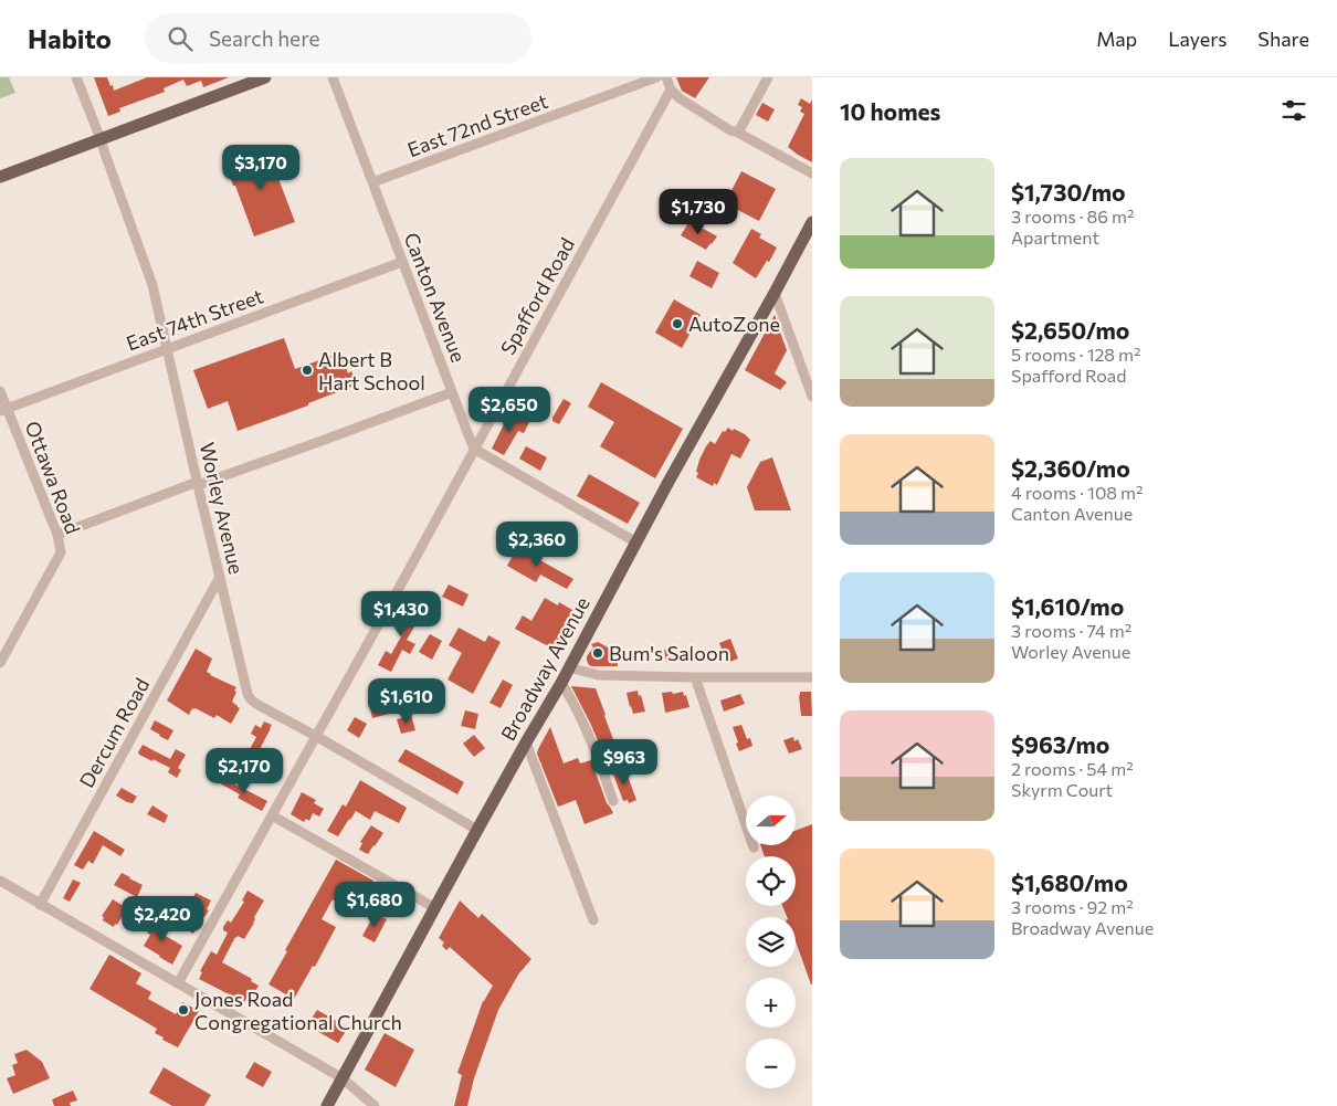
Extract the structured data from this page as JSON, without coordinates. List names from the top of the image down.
{
  "streets": {
    "main road": ["Broadway Avenue"],
    "street": [
      "East 72nd Street",
      "Spafford Road",
      "Canton Avenue",
      "East 74th Street",
      "Ottawa Road",
      "Worley Avenue",
      "Dercum Road"
    ]
  },
  "crossings": [
    ["East 72nd Street", "Canton Avenue"],
    ["Spafford Road", "Canton Avenue"],
    ["Spafford Road", "Worley Avenue"],
    ["Canton Avenue", "East 74th Street"],
    ["East 74th Street", "Ottawa Road"],
    ["East 74th Street", "Worley Avenue"],
    ["Worley Avenue", "Broadway Avenue"],
    ["Worley Avenue", "Dercum Road"]
  ],
  "places": [
    "AutoZone",
    "Albert B Hart School",
    "Bum's Saloon",
    "Jones Road Congregational Church"
  ],
  "north": "right",
  "page": {
    "header": "Habito",
    "search": "Search here",
    "nav": ["Map", "Layers", "Share"],
    "heading": "10 homes",
    "list": [
      {
        "name": "$1,730/mo",
        "note": "3 rooms · 86 m² · Apartment"
      },
      {
        "name": "$2,650/mo",
        "note": "5 rooms · 128 m² · Spafford Road"
      },
      {
        "name": "$2,360/mo",
        "note": "4 rooms · 108 m² · Canton Avenue"
      },
      {
        "name": "$1,610/mo",
        "note": "3 rooms · 74 m² · Worley Avenue"
      },
      {
        "name": "$963/mo",
        "note": "2 rooms · 54 m² · Skyrm Court"
      },
      {
        "name": "$1,680/mo",
        "note": "3 rooms · 92 m² · Broadway Avenue"
      }
    ],
    "price": [
      "$3,170",
      "$1,730",
      "$2,650",
      "$2,360",
      "$1,430",
      "$1,610",
      "$963",
      "$2,170",
      "$1,680",
      "$2,420"
    ],
    "map_buttons": ["+", "−"]
  }
}
